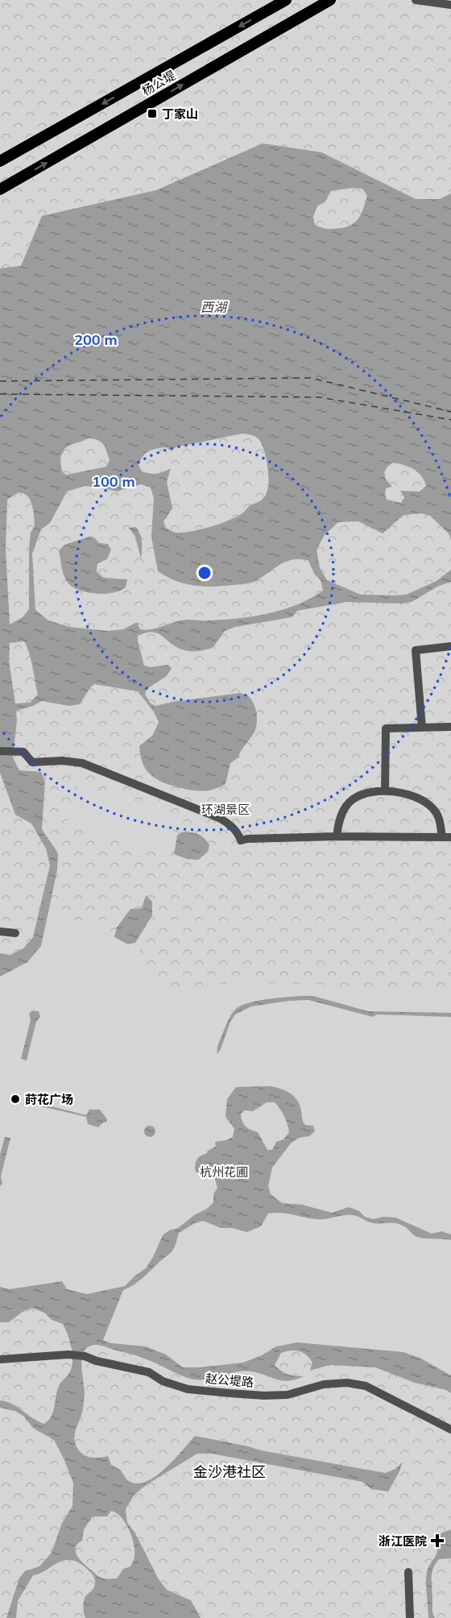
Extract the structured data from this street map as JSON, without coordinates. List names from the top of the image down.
{
  "streets": {
    "main road": ["杨公堤"],
    "street": ["赵公堤路"]
  },
  "districts": ["金沙港社区"],
  "water": ["西湖"],
  "parks": ["环湖景区", "杭州花圃"],
  "places": {
    "transit": ["丁家山"],
    "other": ["莳花广场"],
    "health": ["浙江医院"]
  },
  "rings": ["200 m", "100 m"]
}
